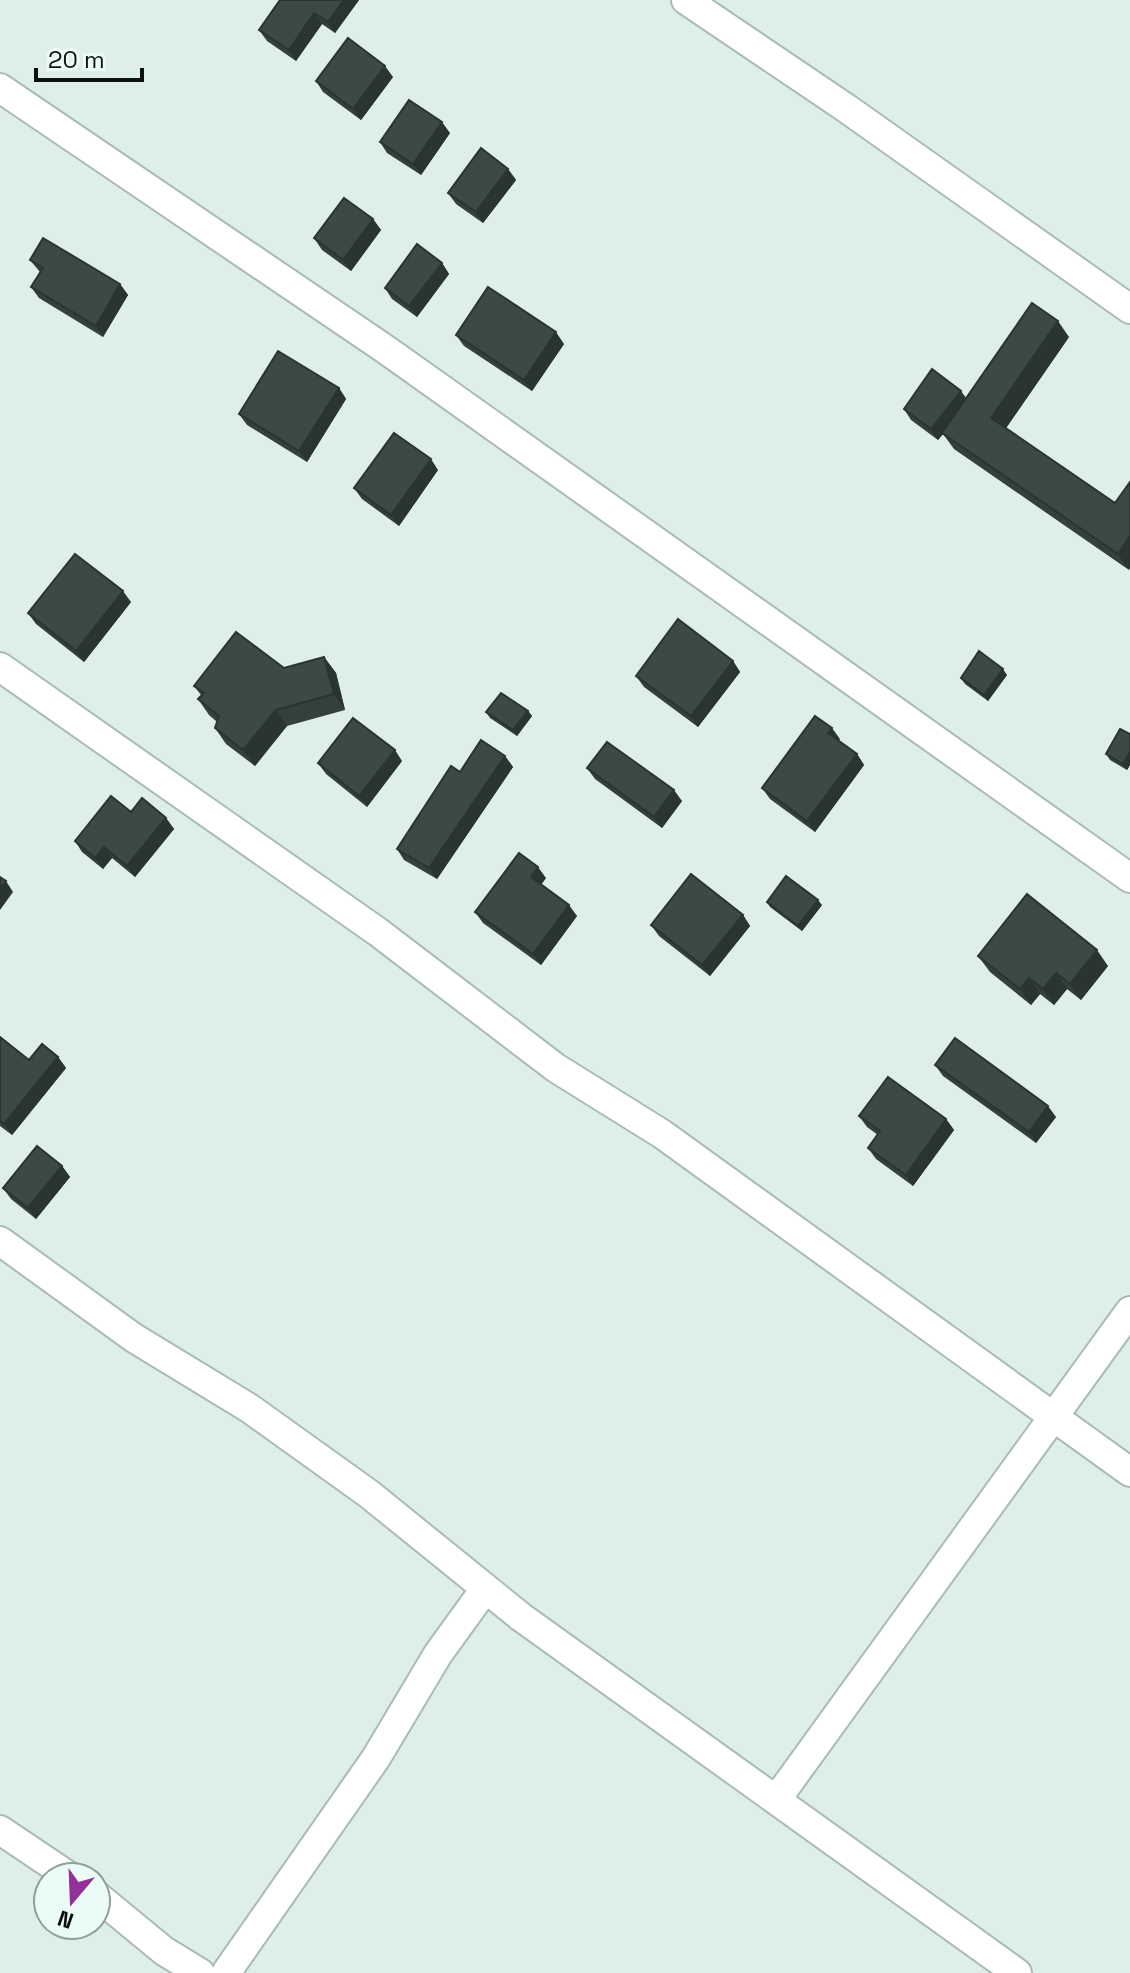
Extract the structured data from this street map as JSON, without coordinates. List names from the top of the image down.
{
  "scale_bar": "20 m",
  "north": "bottom"
}
